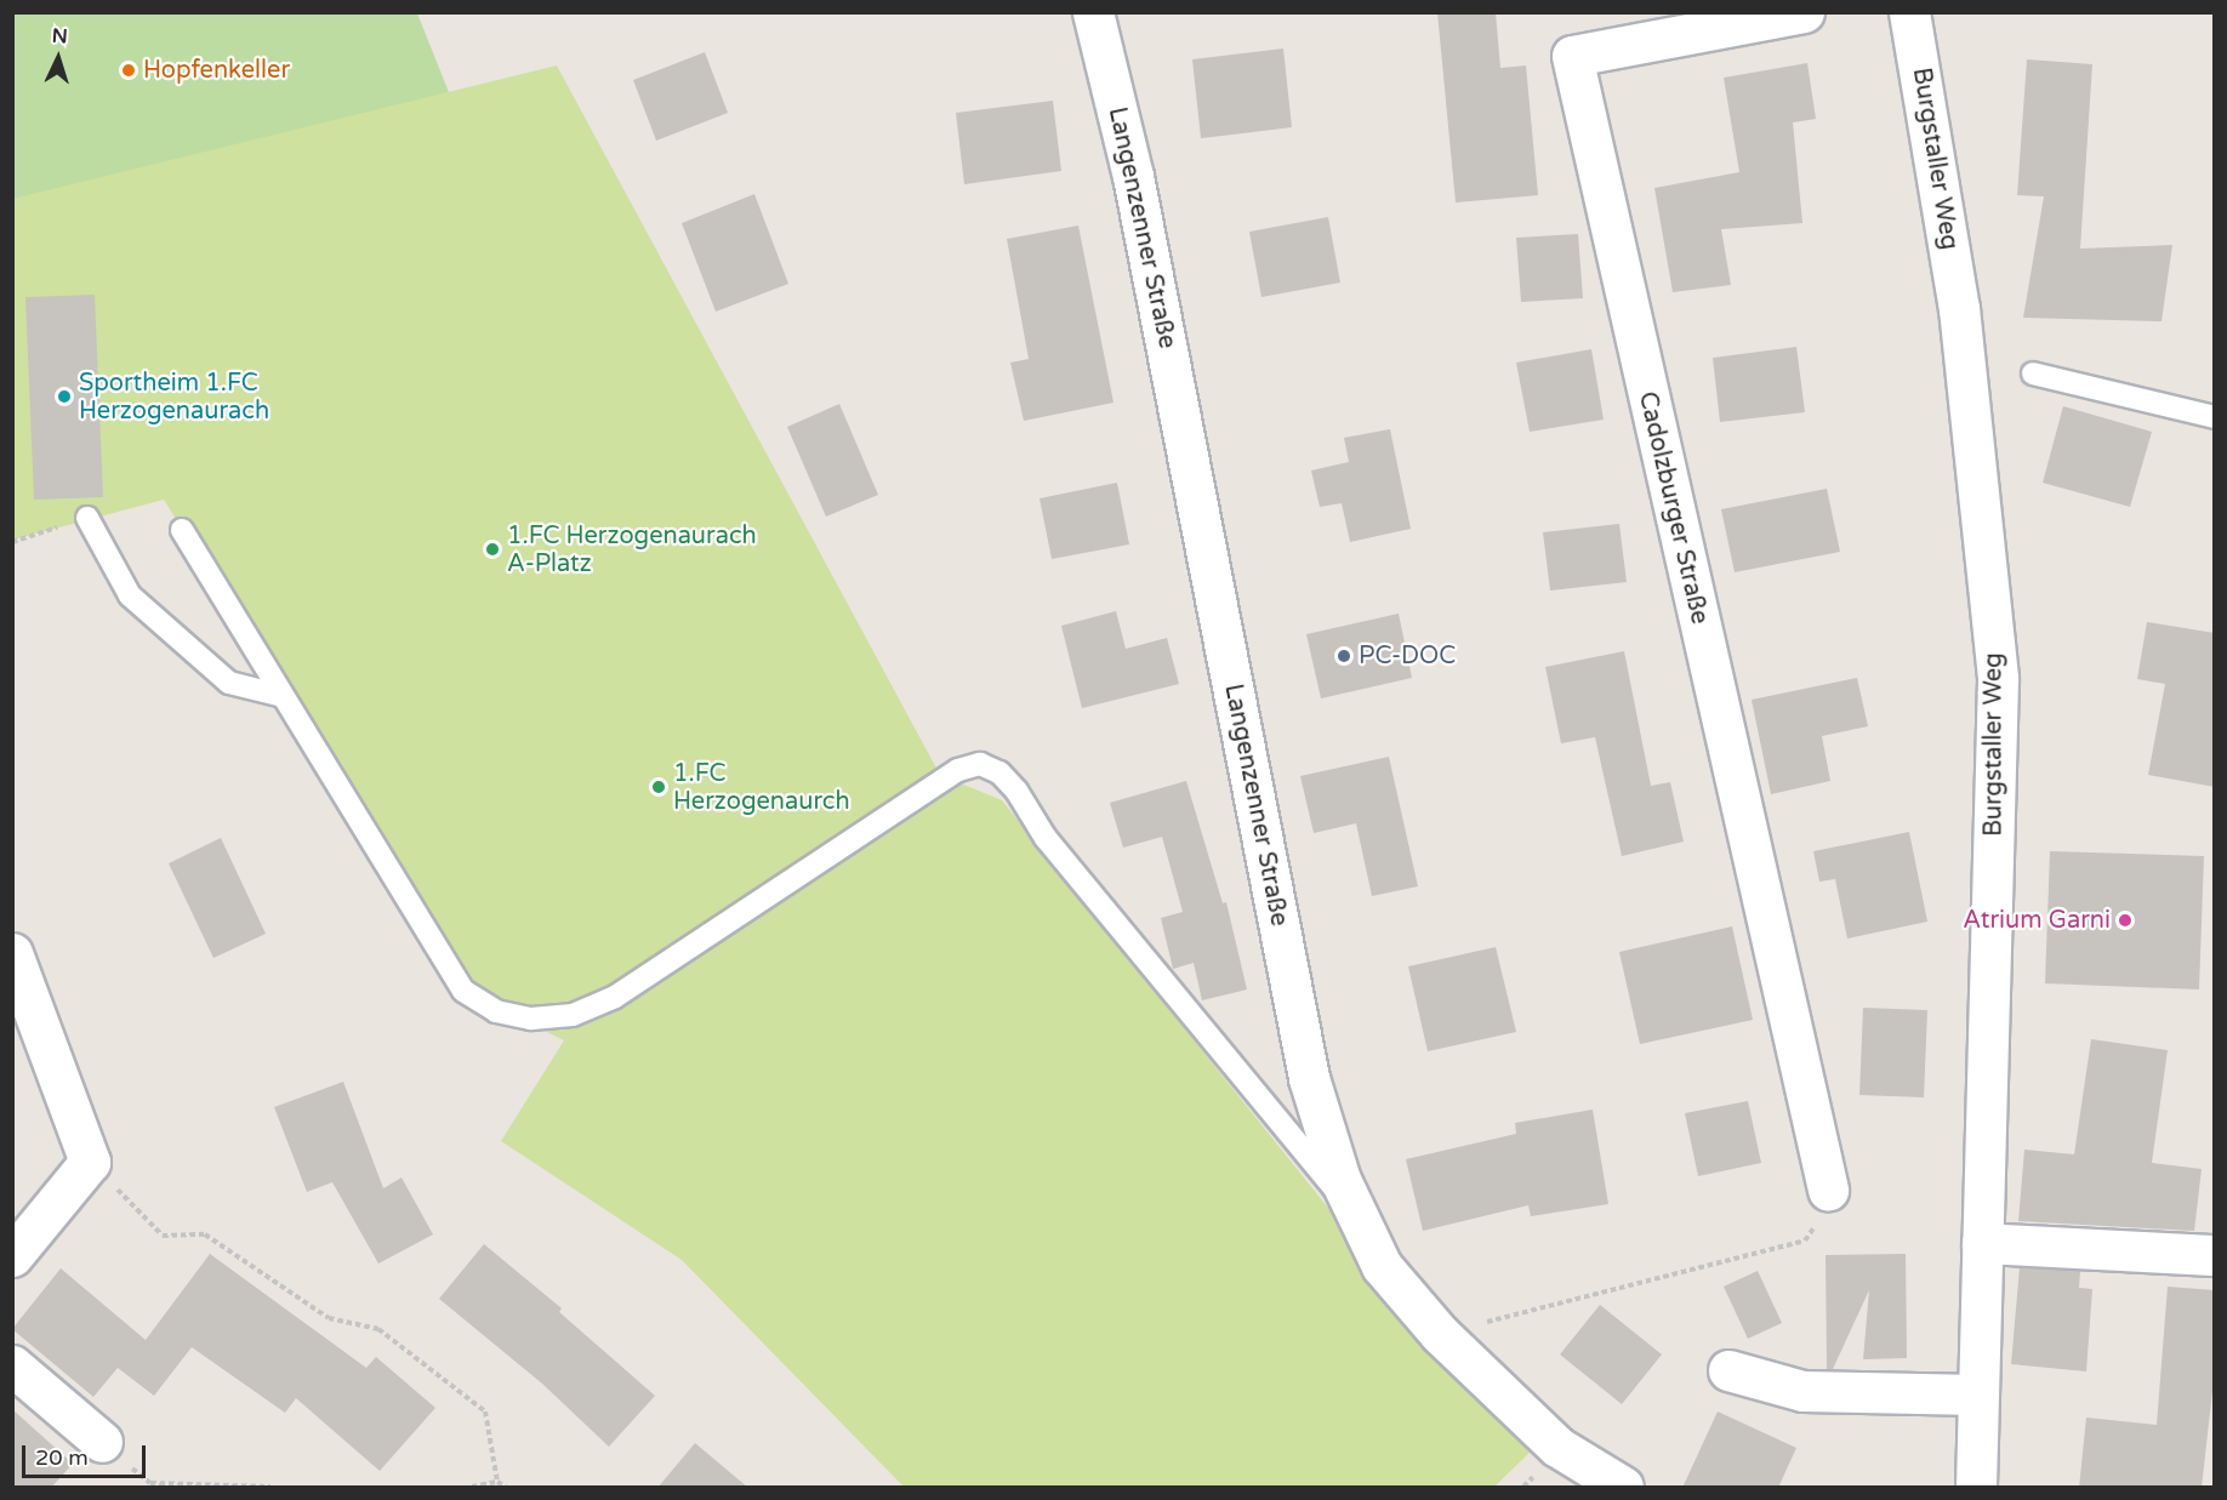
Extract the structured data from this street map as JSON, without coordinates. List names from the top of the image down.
{
  "streets": {
    "street": ["Burgstaller Weg", "Langenzenner Straße", "Cadolzburger Straße"]
  },
  "places": [
    "Hopfenkeller",
    "Sportheim 1.FC Herzogenaurach",
    "1.FC Herzogenaurach A-Platz",
    "PC-DOC",
    "1.FC Herzogenaurch",
    "Atrium Garni"
  ],
  "scale_bar": "20 m",
  "north": "top"
}
